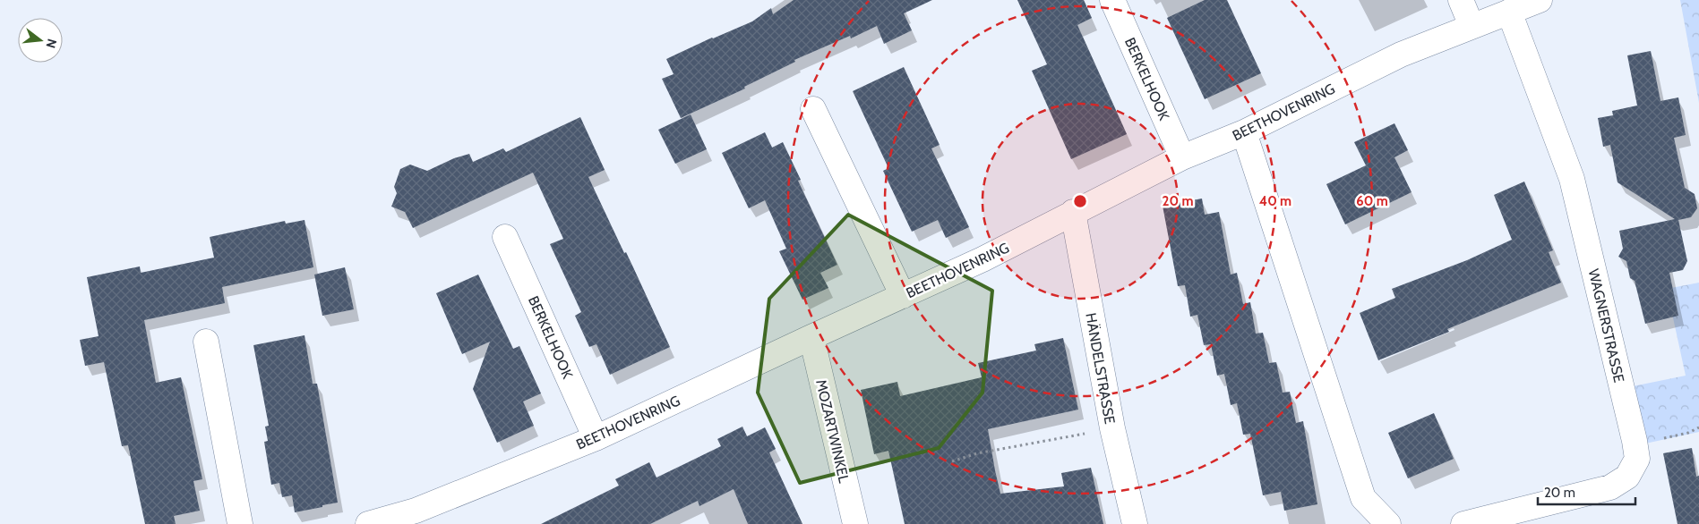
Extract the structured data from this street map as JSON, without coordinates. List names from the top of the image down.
{
  "streets": {
    "street": [
      "BERKELHOOK",
      "BEETHOVENRING",
      "WAGNERSTRASSE",
      "HÄNDELSTRASSE",
      "MOZARTWINKEL"
    ]
  },
  "crossings": [
    ["BERKELHOOK", "BEETHOVENRING"],
    ["BEETHOVENRING", "WAGNERSTRASSE"],
    ["BEETHOVENRING", "HÄNDELSTRASSE"],
    ["BEETHOVENRING", "MOZARTWINKEL"]
  ],
  "scale_bar": "20 m",
  "north": "right",
  "rings": ["20 m", "40 m", "60 m"]
}
